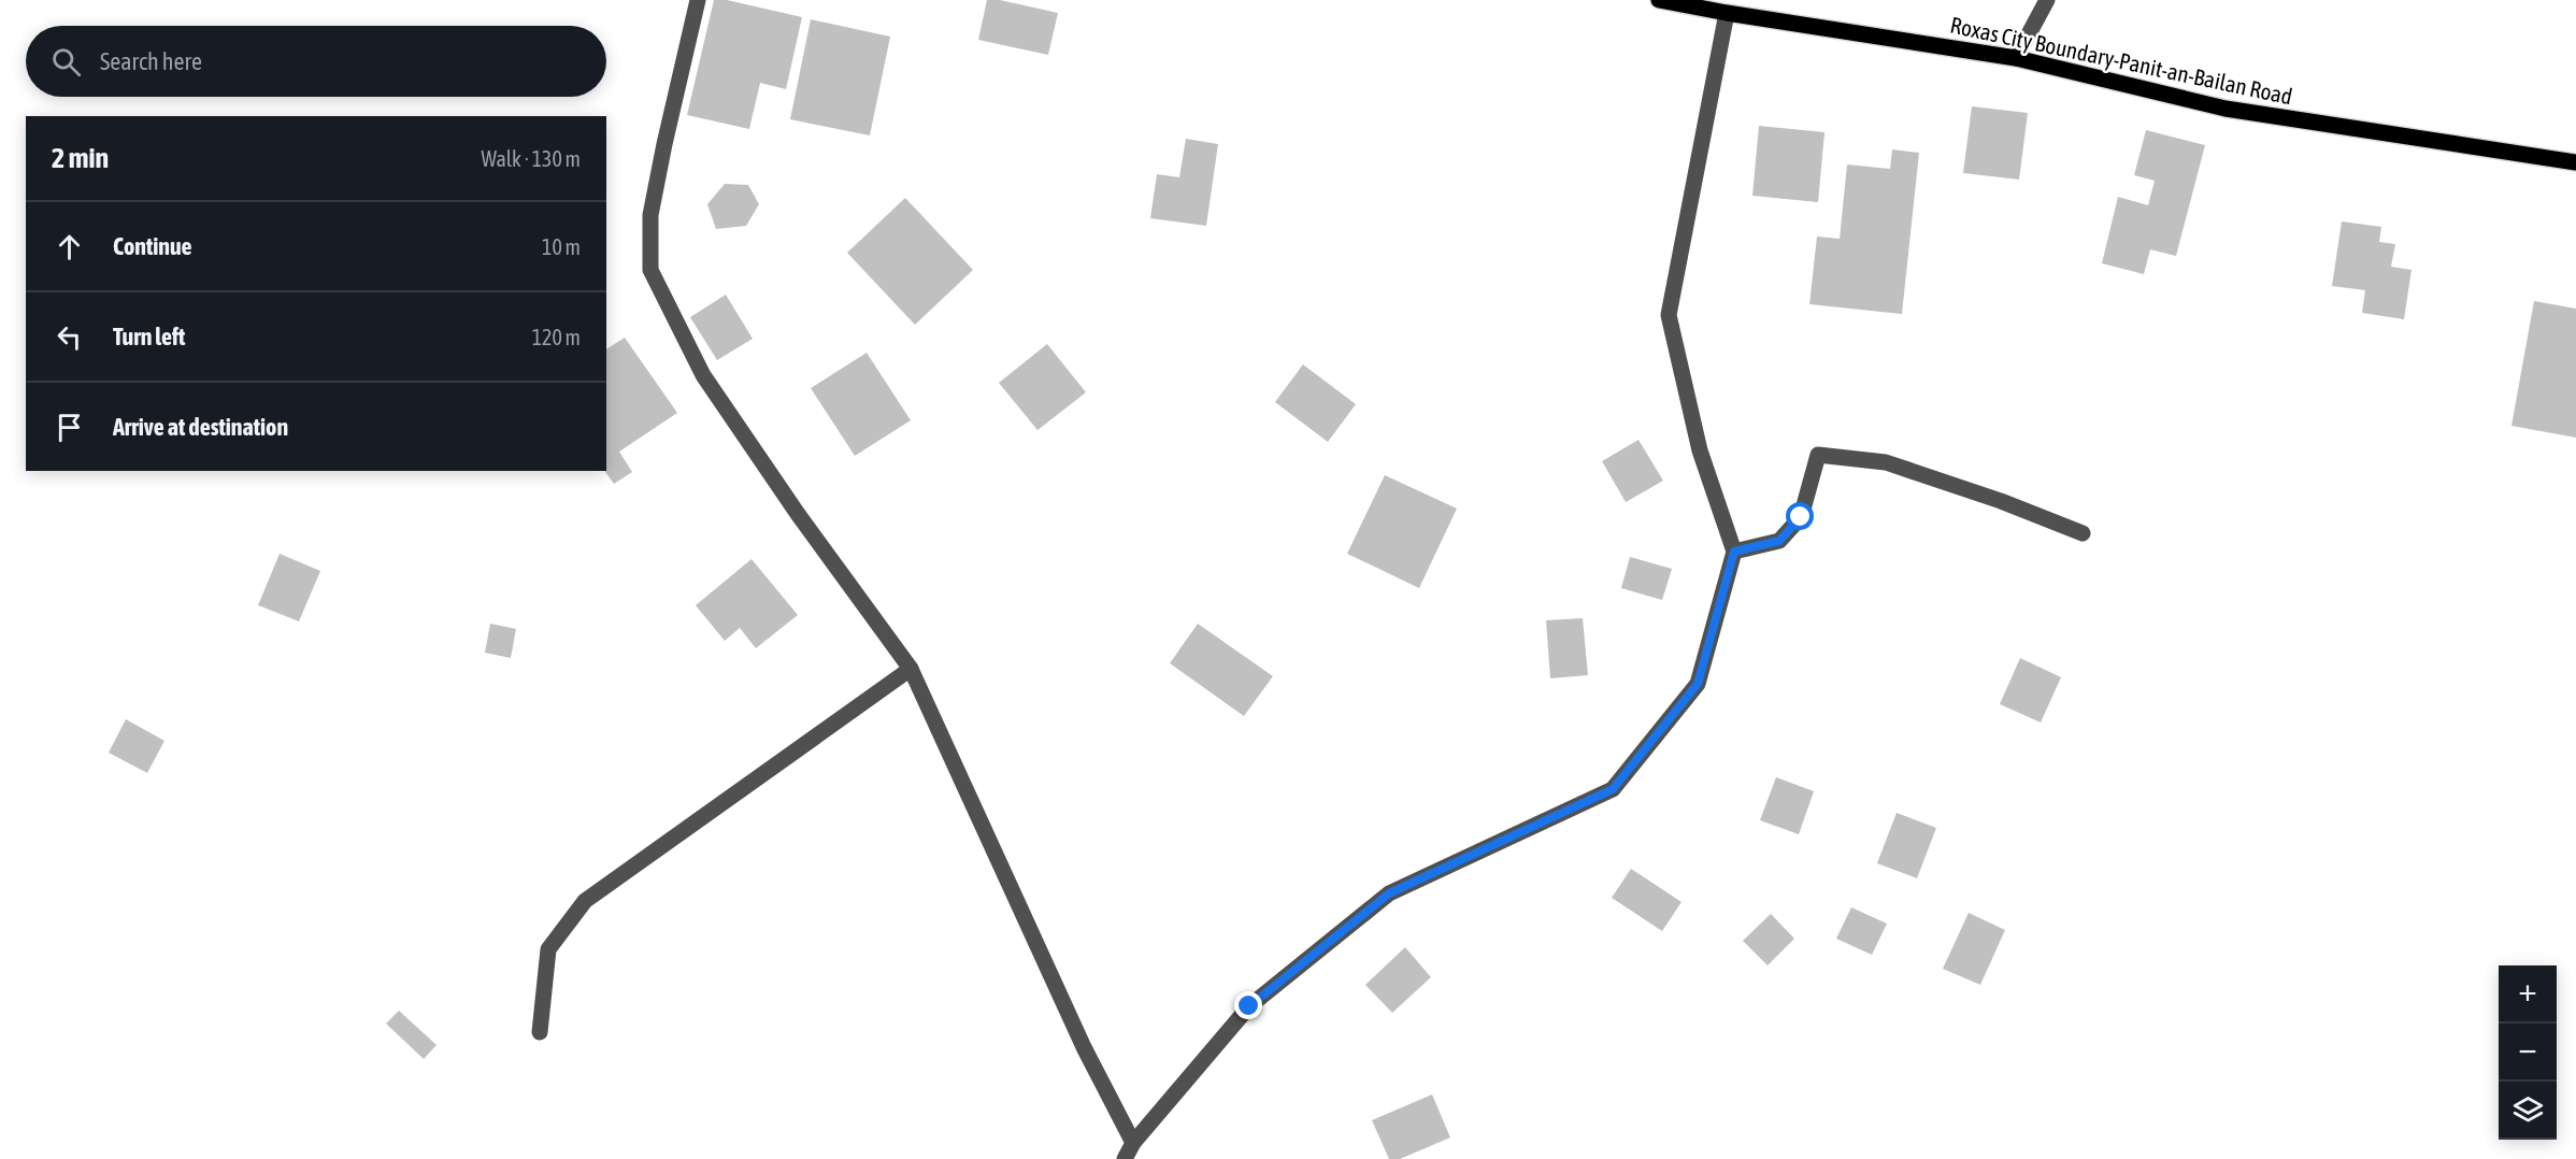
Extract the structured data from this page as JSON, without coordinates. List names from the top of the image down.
{
  "streets": {
    "main road": ["Roxas City Boundary-Panit-an-Bailan Road"]
  },
  "page": {
    "search": "Search here",
    "heading": ["2 min", "Walk · 130 m"],
    "list": [
      ["Continue", "10 m"],
      ["Turn left", "120 m"],
      "Arrive at destination"
    ],
    "map_buttons": ["+", "−"]
  }
}
